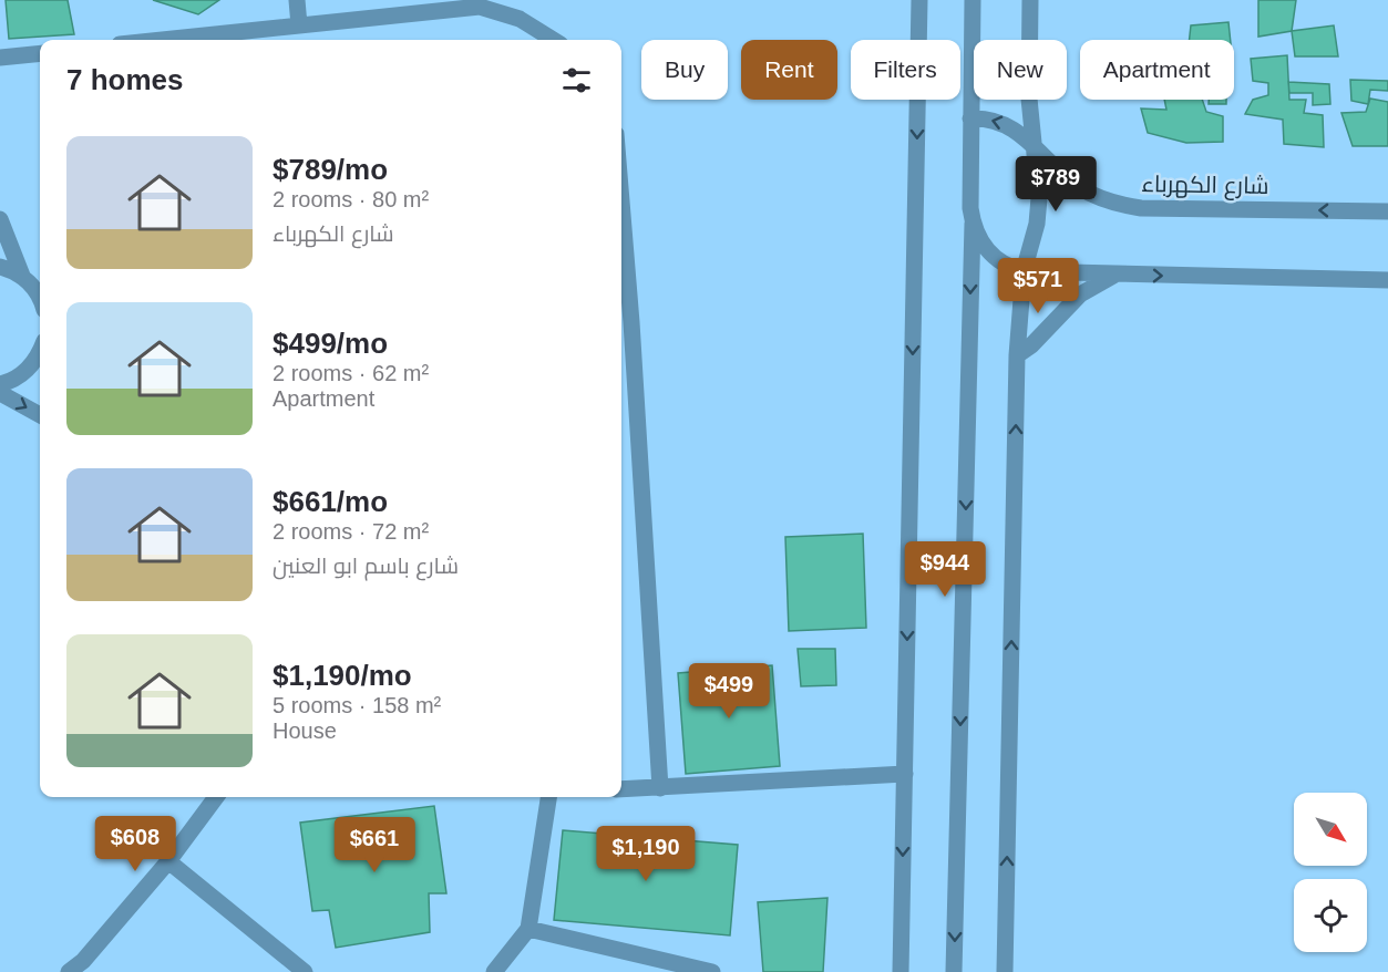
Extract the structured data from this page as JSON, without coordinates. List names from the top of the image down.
{
  "streets": {
    "street": ["شارع الكهرباء"]
  },
  "north": "bottom right",
  "page": {
    "chip": [
      "Buy",
      "Rent",
      "Filters",
      "New",
      "Apartment"
    ],
    "heading": "7 homes",
    "list": [
      {
        "name": "$789/mo",
        "note": "2 rooms · 80 m² · شارع الكهرباء"
      },
      {
        "name": "$499/mo",
        "note": "2 rooms · 62 m² · Apartment"
      },
      {
        "name": "$661/mo",
        "note": "2 rooms · 72 m² · شارع باسم ابو العنين"
      },
      {
        "name": "$1,190/mo",
        "note": "5 rooms · 158 m² · House"
      }
    ],
    "price": [
      "$789",
      "$571",
      "$944",
      "$499",
      "$608",
      "$661",
      "$1,190"
    ]
  }
}
